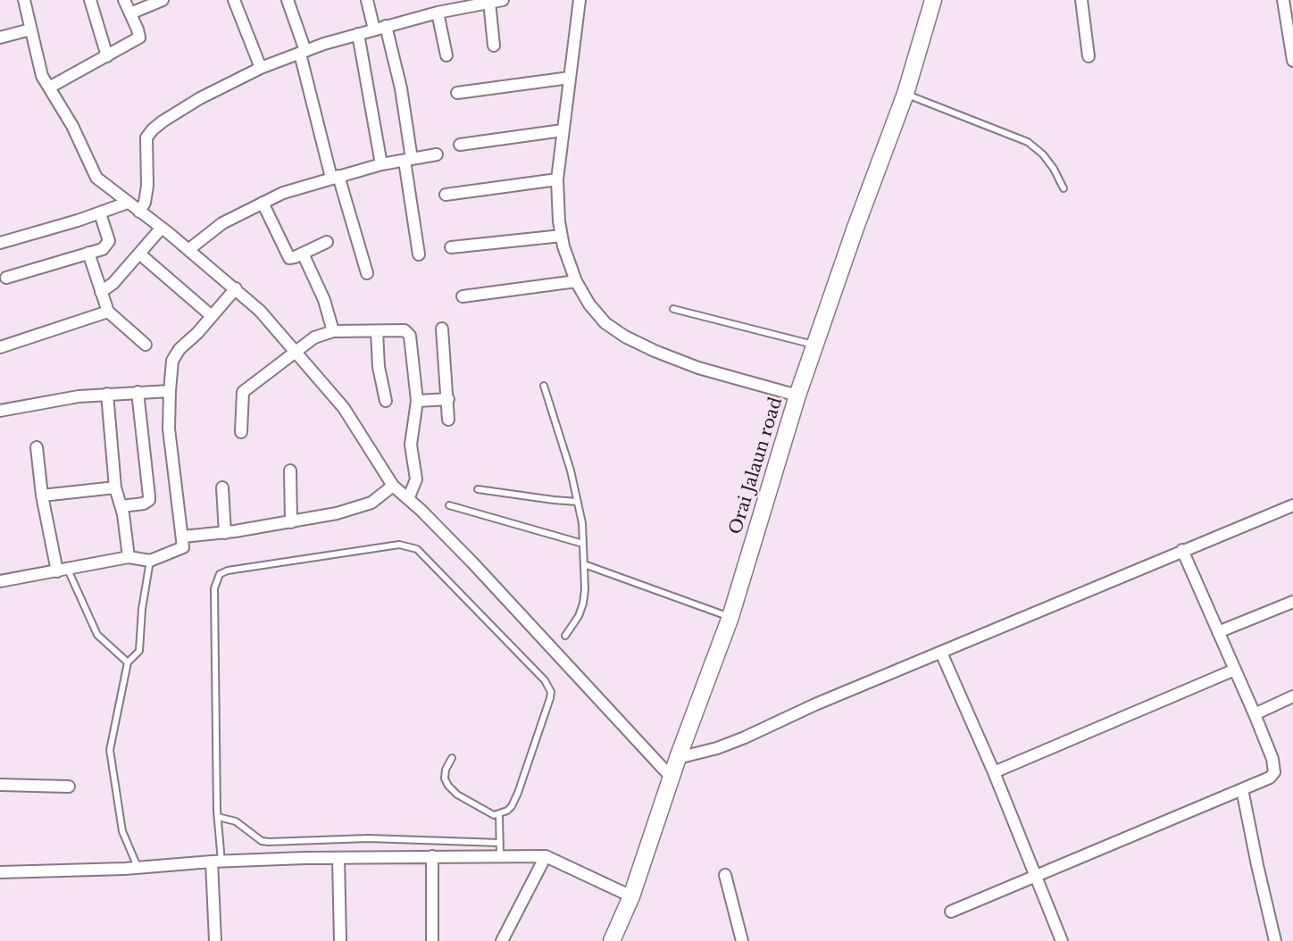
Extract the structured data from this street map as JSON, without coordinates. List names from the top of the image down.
{
  "streets": {
    "main road": ["Orai Jalaun road"]
  }
}
